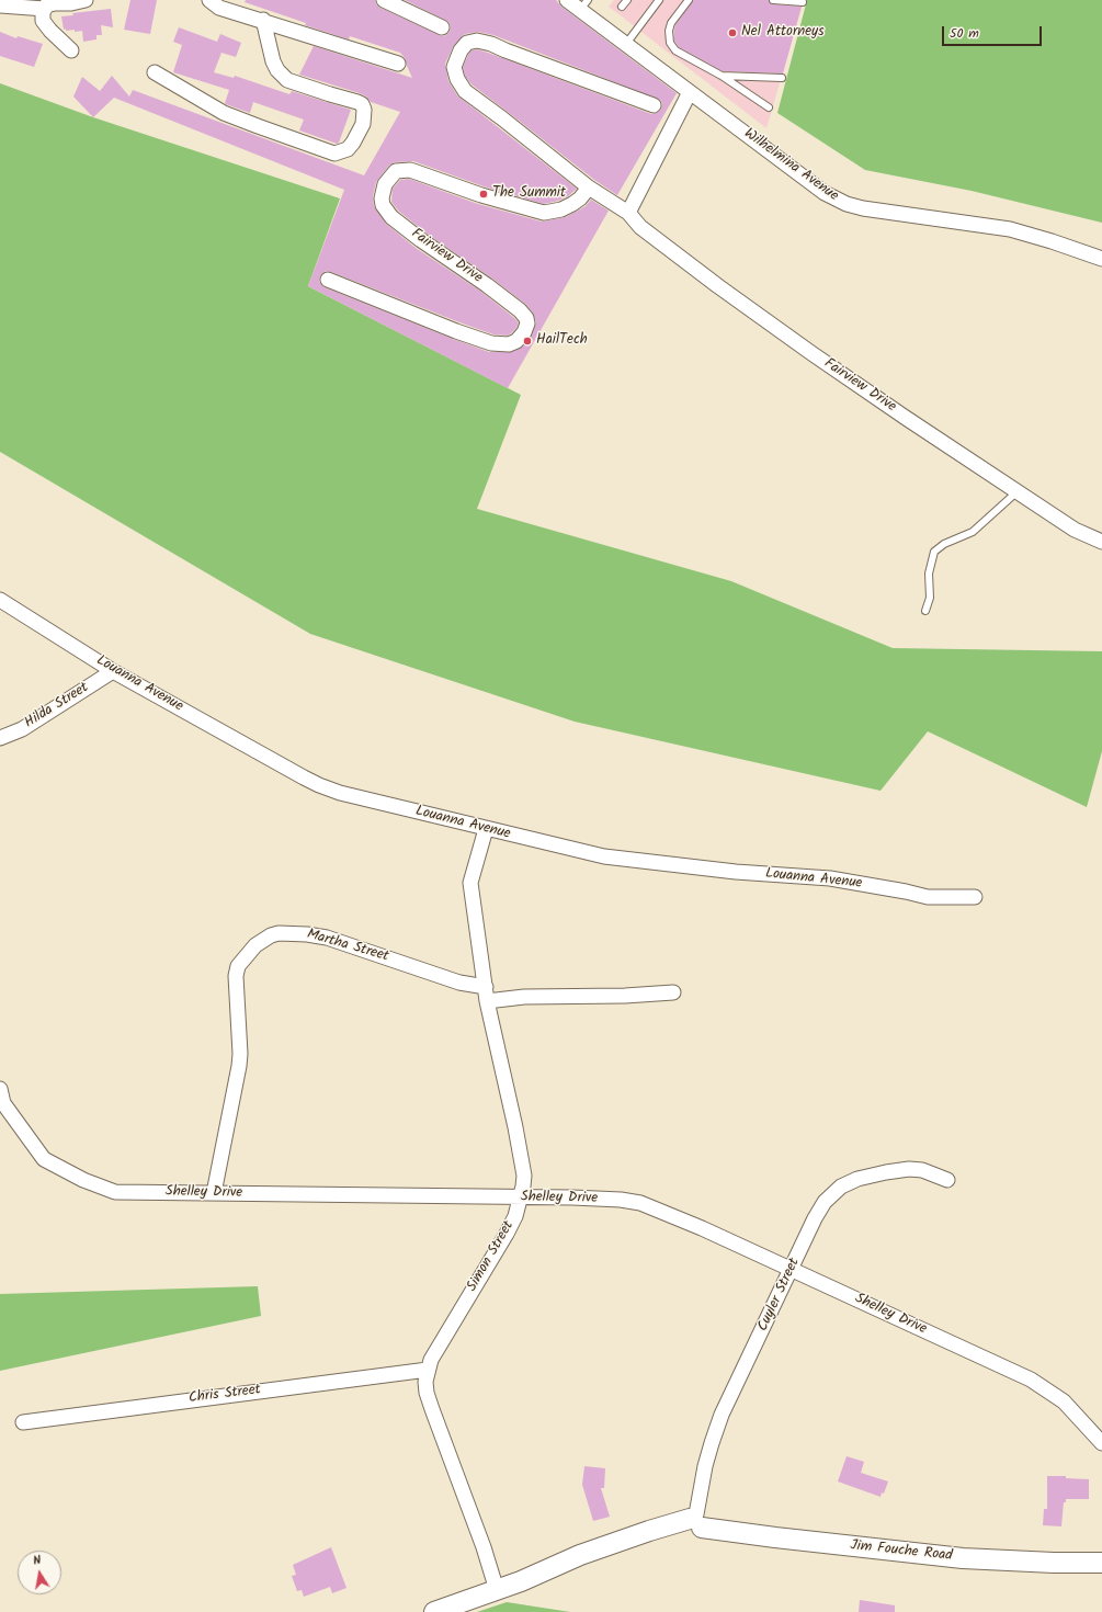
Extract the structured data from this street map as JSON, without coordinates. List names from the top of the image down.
{
  "streets": {
    "street": [
      "Wilhelmina Avenue",
      "Fairview Drive",
      "Louanna Avenue",
      "Hilda Street",
      "Martha Street",
      "Shelley Drive",
      "Simon Street",
      "Cuyler Street",
      "Chris Street",
      "Jim Fouche Road"
    ]
  },
  "crossings": [
    ["Louanna Avenue", "Hilda Street"],
    ["Louanna Avenue", "Simon Street"],
    ["Martha Street", "Shelley Drive"],
    ["Martha Street", "Simon Street"],
    ["Shelley Drive", "Simon Street"],
    ["Shelley Drive", "Cuyler Street"],
    ["Simon Street", "Chris Street"],
    ["Simon Street", "Jim Fouche Road"],
    ["Cuyler Street", "Jim Fouche Road"]
  ],
  "places": ["Nel Attorneys", "The Summit", "HailTech"],
  "scale_bar": "50 m",
  "north": "top"
}
